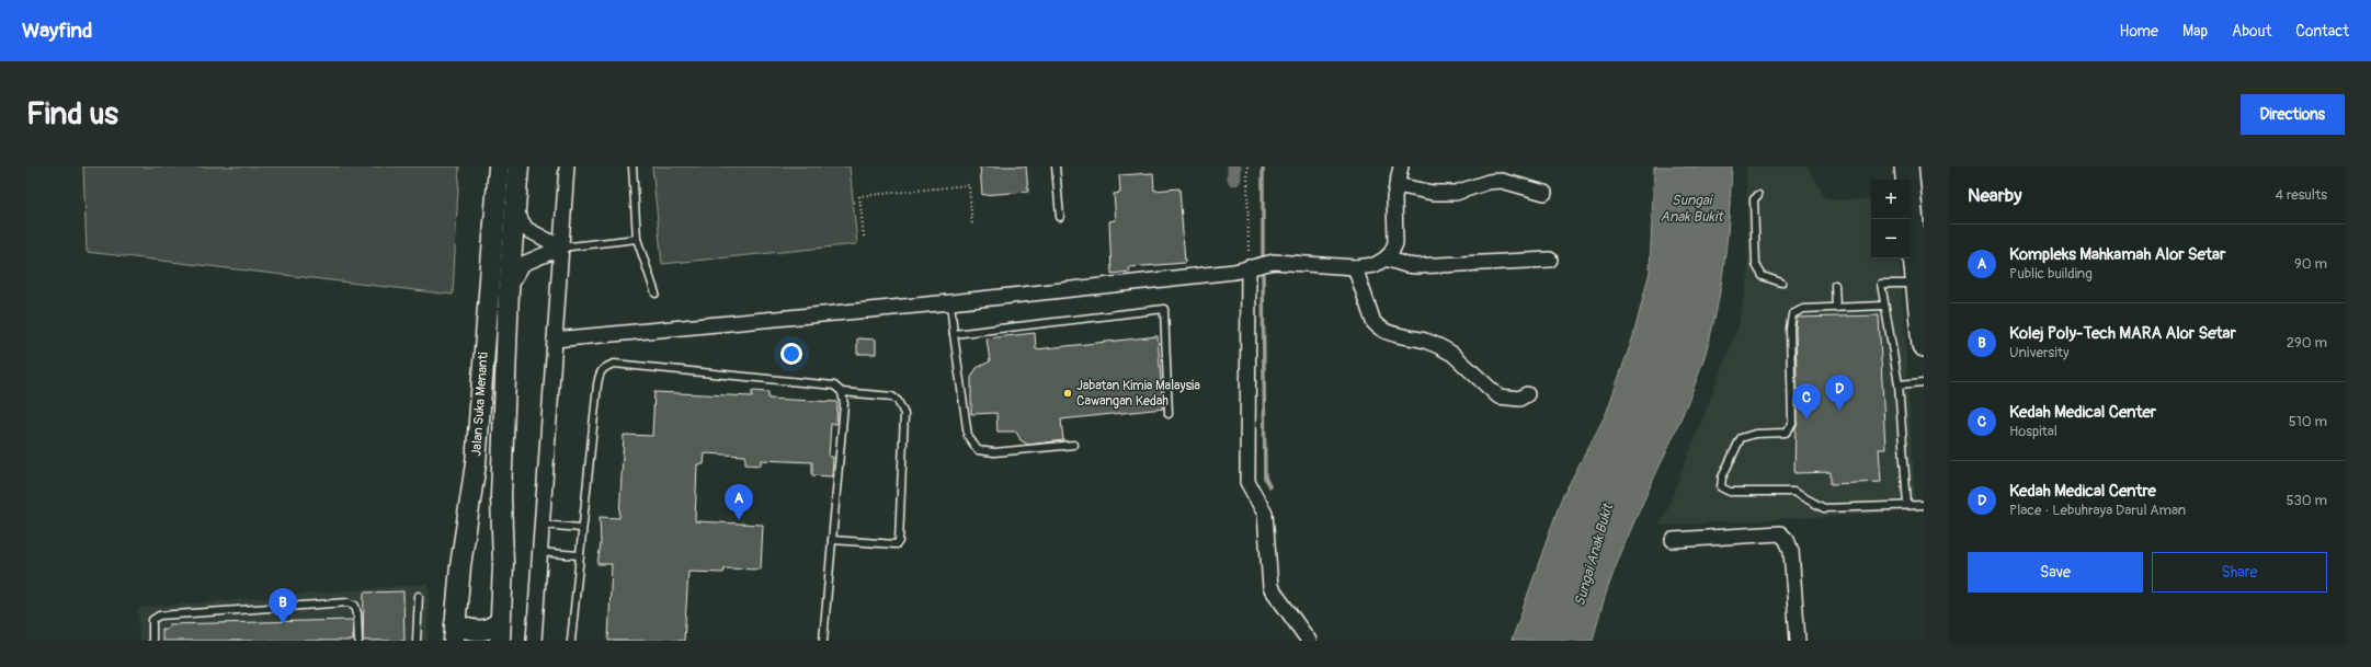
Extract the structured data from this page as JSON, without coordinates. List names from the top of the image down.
{
  "streets": {
    "main road": ["Jalan Suka Menanti"]
  },
  "water": ["Sungai Anak Bukit"],
  "places": ["Jabatan Kimia Malaysia Cawangan Kedah"],
  "page": {
    "header": "Wayfind",
    "nav": [
      "Home",
      "Map",
      "About",
      "Contact"
    ],
    "buttons": [
      "Directions",
      ["Save", "Share"]
    ],
    "title": "Find us",
    "heading": ["Nearby", "4 results"],
    "map_buttons": ["+", "−"],
    "list": [
      {
        "mark": "A",
        "name": "Kompleks Mahkamah Alor Setar",
        "note": "Public building",
        "value": "90 m"
      },
      {
        "mark": "B",
        "name": "Kolej Poly-Tech MARA Alor Setar",
        "note": "University",
        "value": "290 m"
      },
      {
        "mark": "C",
        "name": "Kedah Medical Center",
        "note": "Hospital",
        "value": "510 m"
      },
      {
        "mark": "D",
        "name": "Kedah Medical Centre",
        "note": "Place · Lebuhraya Darul Aman",
        "value": "530 m"
      }
    ],
    "pins": [
      "D",
      "C",
      "A",
      "B"
    ]
  }
}
